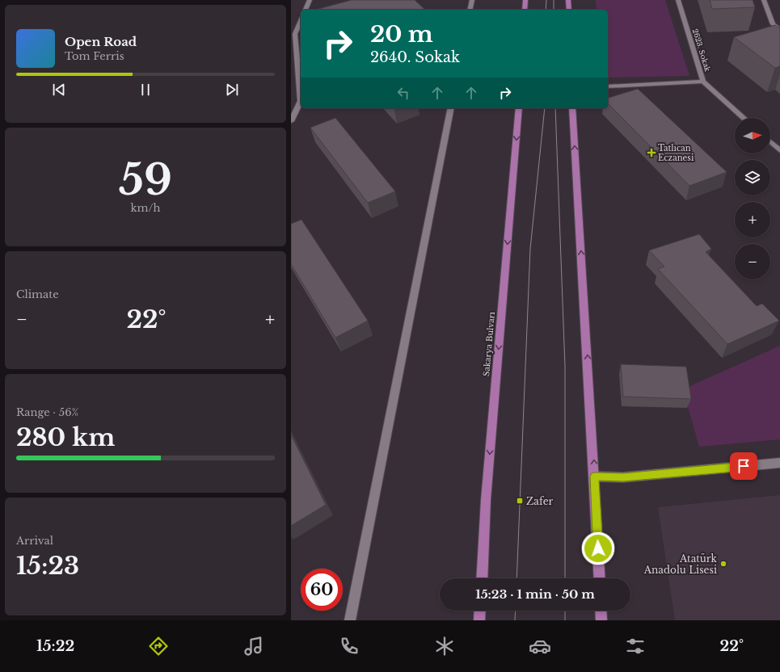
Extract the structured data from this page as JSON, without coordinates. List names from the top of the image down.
{
  "streets": {
    "main road": ["Sakarya Bulvarı"],
    "street": ["2623. Sokak"]
  },
  "one_way": ["Sakarya Bulvarı"],
  "places": {
    "health": ["Tatlıcan Eczanesi"],
    "transit": ["Zafer"],
    "other": ["Atatürk Anadolu Lisesi"]
  },
  "north": "right",
  "page": {
    "turn": ["20 m", "2640. Sokak"],
    "song": ["Open Road", "Tom Ferris"],
    "map_buttons": ["+", "−"],
    "tile": [
      ["59", "km/h"],
      "Climate",
      ["Range · 56%", "280 km"],
      ["Arrival", "15:23"]
    ],
    "heat": ["−", "22°", "+"],
    "limit": "60",
    "trip": "15:23 · 1 min · 50 m",
    "tabs": ["15:22", "22°"]
  }
}
